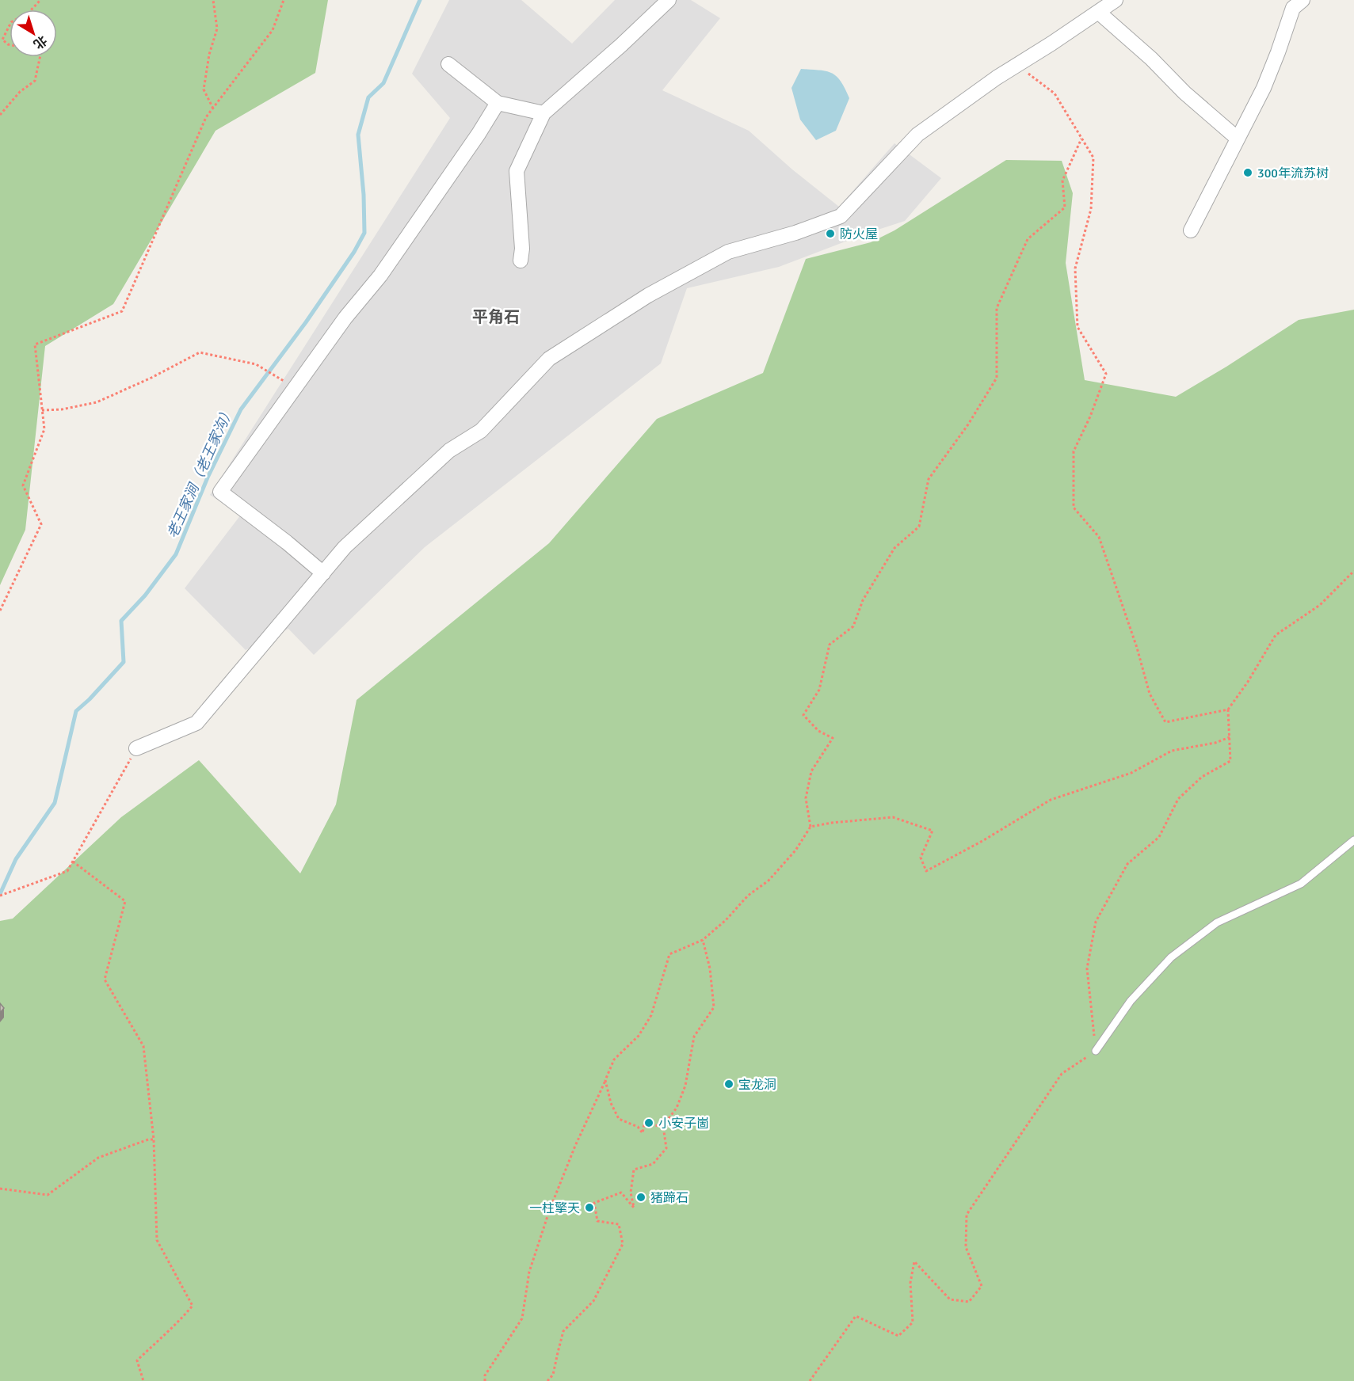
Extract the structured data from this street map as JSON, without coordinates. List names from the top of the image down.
{
  "districts": ["平角石"],
  "water": ["老王家涧（老王家沟）"],
  "places": [
    "300年流苏树",
    "防火屋",
    "宝龙洞",
    "小安子崮",
    "猪蹄石",
    "一柱擎天"
  ],
  "north": "bottom right"
}
